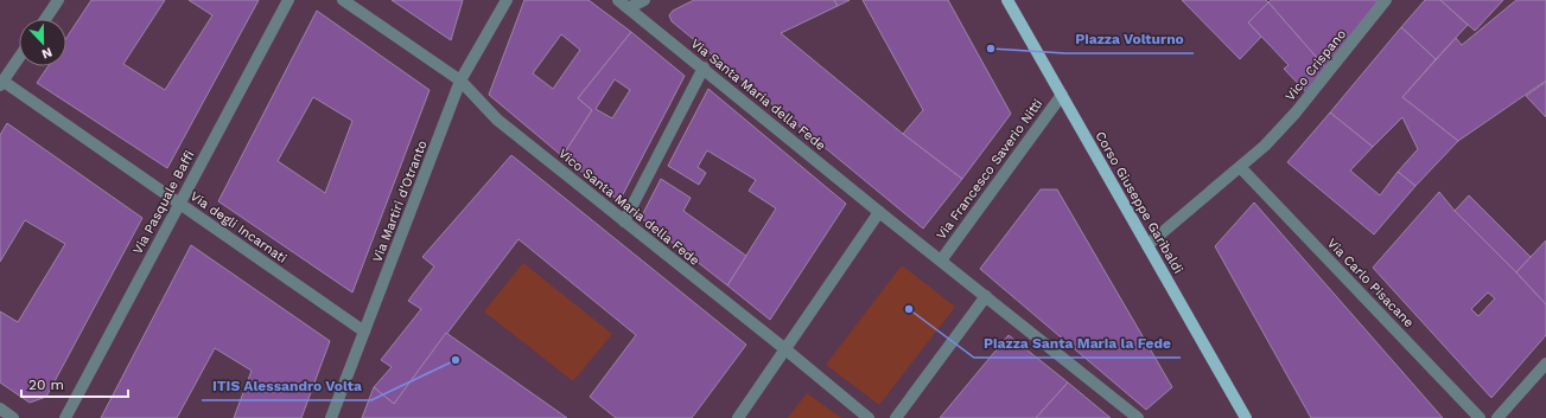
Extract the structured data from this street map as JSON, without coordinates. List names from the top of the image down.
{
  "streets": {
    "main road": ["Corso Giuseppe Garibaldi"],
    "street": [
      "Vico Crispano",
      "Via Santa Maria della Fede",
      "Via Francesco Saverio Nitti",
      "Via Martiri d'Otranto",
      "Via Pasquale Baffi",
      "Vico Santa Maria della Fede",
      "Via degli Incarnati",
      "Via Carlo Pisacane"
    ]
  },
  "crossings": [
    ["Vico Crispano", "Corso Giuseppe Garibaldi"],
    ["Vico Crispano", "Via Carlo Pisacane"],
    ["Via Santa Maria della Fede", "Via Francesco Saverio Nitti"],
    ["Via Francesco Saverio Nitti", "Corso Giuseppe Garibaldi"],
    ["Via Martiri d'Otranto", "Vico Santa Maria della Fede"],
    ["Via Martiri d'Otranto", "Via degli Incarnati"],
    ["Via Pasquale Baffi", "Via degli Incarnati"]
  ],
  "places": ["Piazza Volturno", "Piazza Santa Maria la Fede", "ITIS Alessandro Volta"],
  "scale_bar": "20 m",
  "north": "bottom"
}
